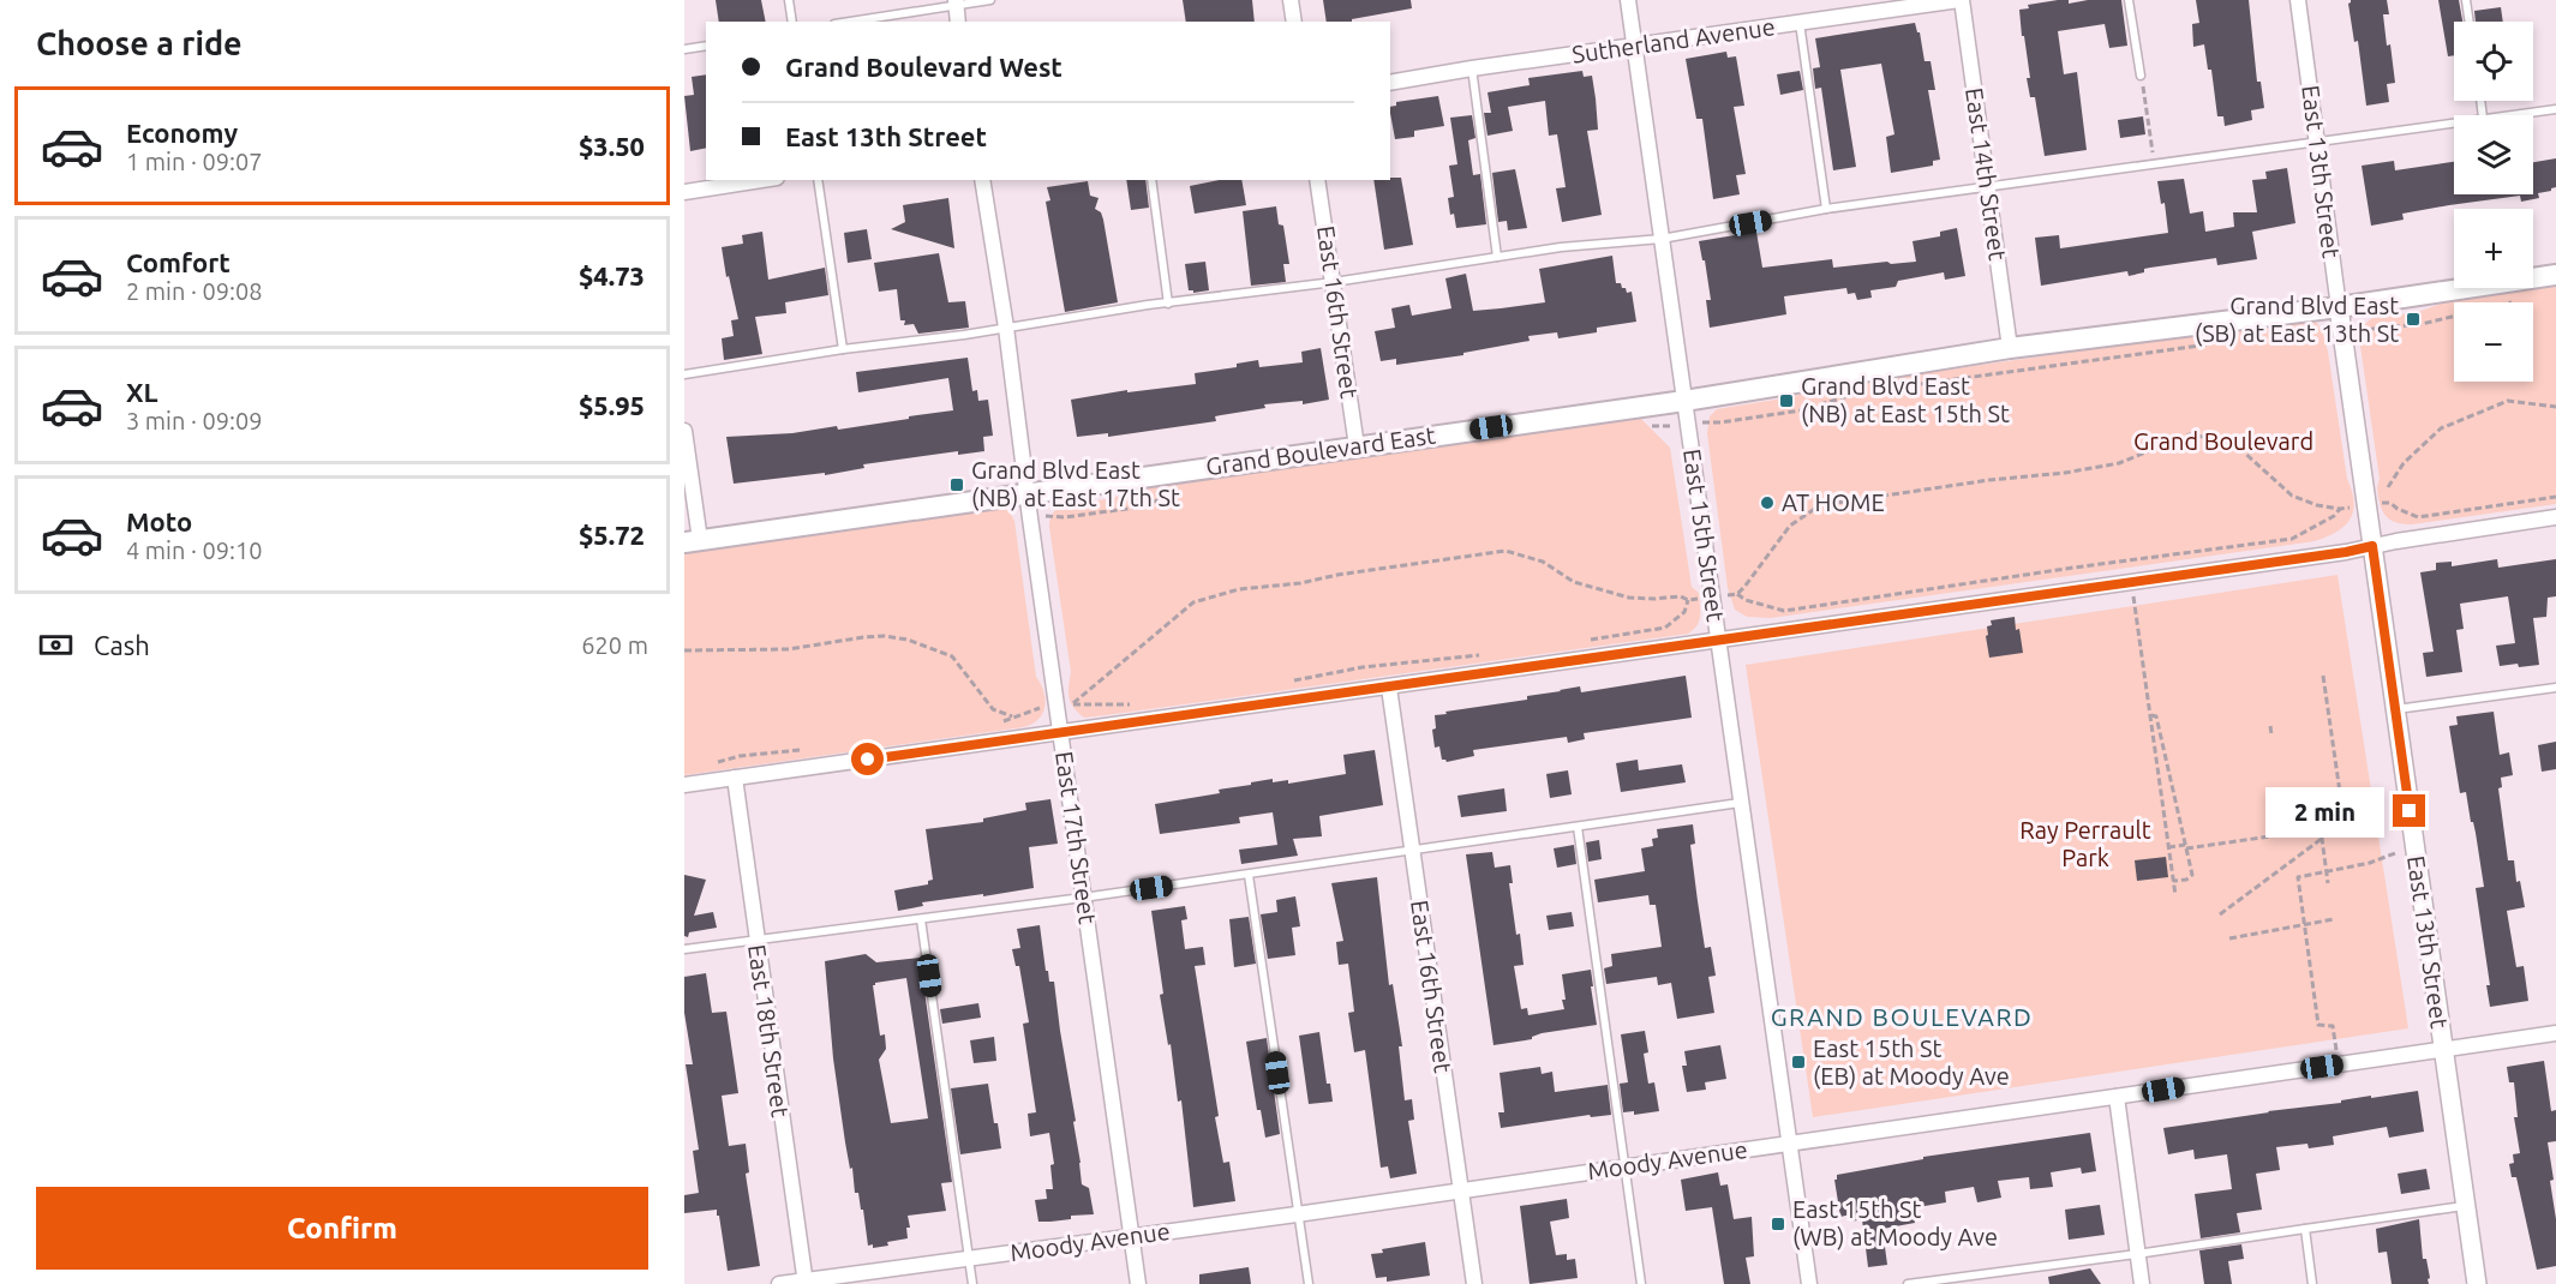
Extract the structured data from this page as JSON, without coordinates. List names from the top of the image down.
{
  "streets": {
    "main road": ["Grand Boulevard East"],
    "street": [
      "Sutherland Avenue",
      "East 13th Street",
      "East 14th Street",
      "East 16th Street",
      "East 15th Street",
      "East 17th Street",
      "East 18th Street",
      "Moody Avenue"
    ]
  },
  "crossings": [
    ["Sutherland Avenue", "East 14th Street"],
    ["Sutherland Avenue", "East 15th Street"],
    ["East 13th Street", "Grand Boulevard East"],
    ["East 13th Street", "Moody Avenue"],
    ["East 14th Street", "Grand Boulevard East"],
    ["East 16th Street", "Grand Boulevard East"],
    ["East 16th Street", "Moody Avenue"],
    ["Grand Boulevard East", "East 15th Street"],
    ["Grand Boulevard East", "East 17th Street"],
    ["East 15th Street", "Moody Avenue"],
    ["East 17th Street", "Moody Avenue"],
    ["East 18th Street", "Moody Avenue"]
  ],
  "districts": ["GRAND BOULEVARD"],
  "parks": ["Grand Boulevard", "Ray Perrault Park"],
  "places": {
    "transit": [
      "Grand Blvd East (SB) at East 13th St",
      "Grand Blvd East (NB) at East 15th St",
      "Grand Blvd East (NB) at East 17th St",
      "East 15th St (EB) at Moody Ave",
      "East 15th St (WB) at Moody Ave"
    ],
    "other": ["AT HOME"]
  },
  "page": {
    "heading": "Choose a ride",
    "map_buttons": ["+", "−"],
    "banner": ["Grand Boulevard West", "East 13th Street"],
    "list": [
      {
        "name": "Economy",
        "note": "1 min · 09:07",
        "value": "$3.50"
      },
      {
        "name": "Comfort",
        "note": "2 min · 09:08",
        "value": "$4.73"
      },
      {
        "name": "XL",
        "note": "3 min · 09:09",
        "value": "$5.95"
      },
      {
        "name": "Moto",
        "note": "4 min · 09:10",
        "value": "$5.72"
      }
    ],
    "pay": ["Cash", "620 m"],
    "bubble": "2 min",
    "buttons": "Confirm"
  }
}
